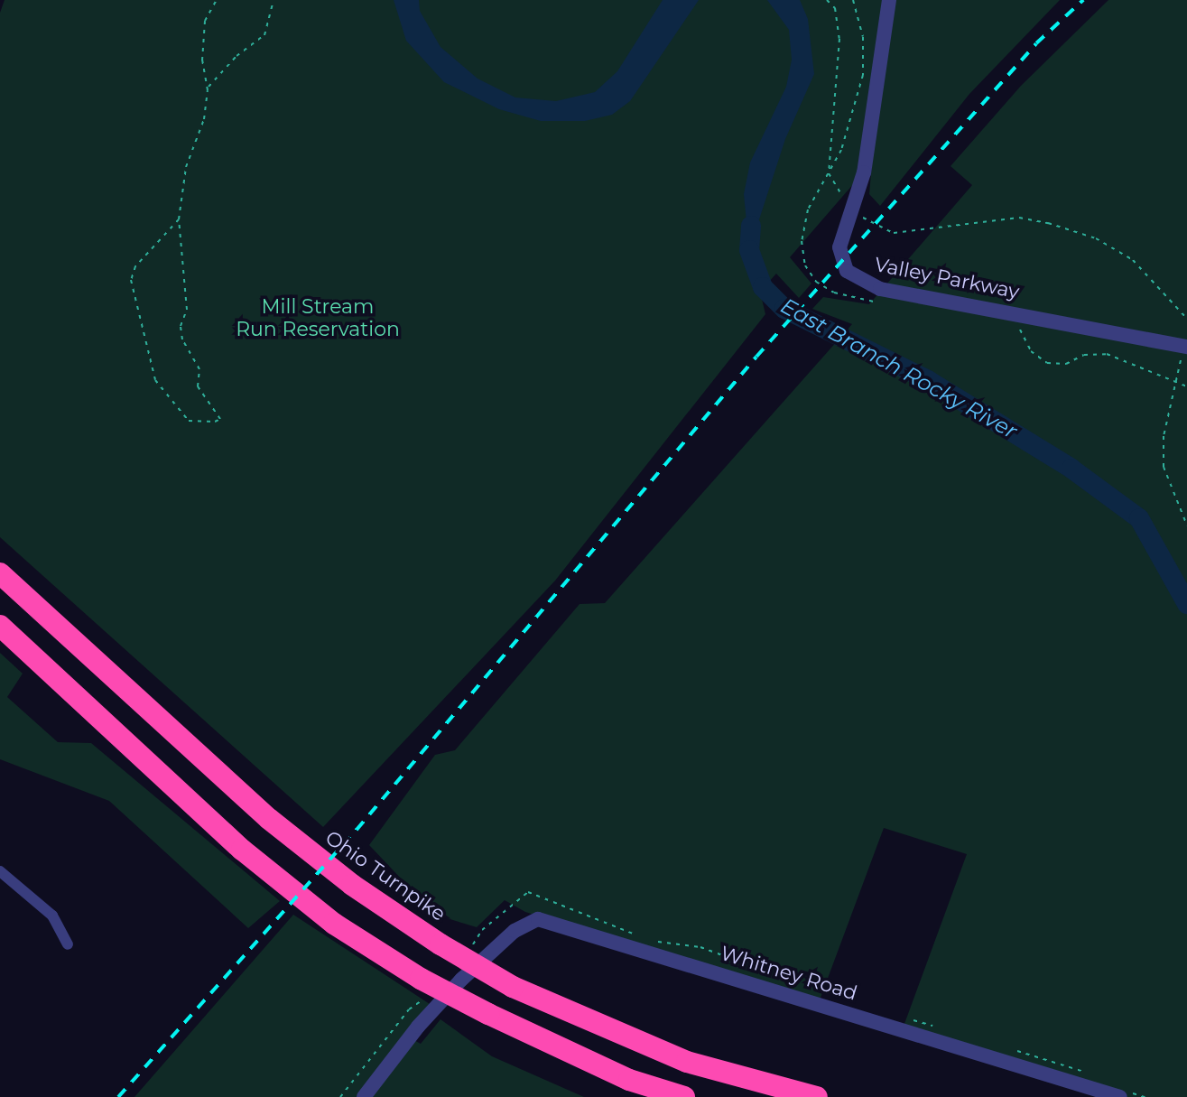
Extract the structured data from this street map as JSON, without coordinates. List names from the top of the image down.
{
  "streets": {
    "highway": ["Ohio Turnpike"],
    "street": ["Valley Parkway", "Whitney Road"]
  },
  "water": ["East Branch Rocky River"],
  "parks": ["Mill Stream Run Reservation"]
}
